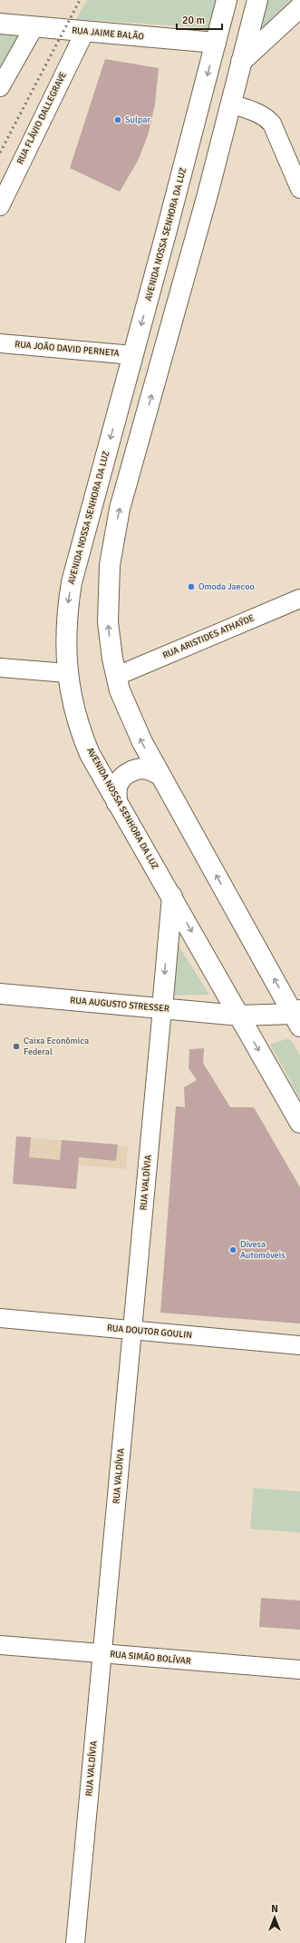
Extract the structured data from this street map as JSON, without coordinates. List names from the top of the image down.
{
  "streets": {
    "main road": ["RUA JAIME BALÃO", "AVENIDA NOSSA SENHORA DA LUZ", "RUA AUGUSTO STRESSER"],
    "street": [
      "RUA FLÁVIO DALLEGRAVE",
      "RUA JOÃO DAVID PERNETA",
      "RUA ARISTIDES ATHAÝDE",
      "RUA VALDÍVIA",
      "RUA DOUTOR GOULIN",
      "RUA SIMÃO BOLÍVAR"
    ]
  },
  "crossings": [
    ["RUA JAIME BALÃO", "RUA FLÁVIO DALLEGRAVE"],
    ["RUA JAIME BALÃO", "AVENIDA NOSSA SENHORA DA LUZ"],
    ["AVENIDA NOSSA SENHORA DA LUZ", "RUA JOÃO DAVID PERNETA"],
    ["AVENIDA NOSSA SENHORA DA LUZ", "RUA AUGUSTO STRESSER"],
    ["RUA AUGUSTO STRESSER", "RUA VALDÍVIA"],
    ["RUA VALDÍVIA", "RUA DOUTOR GOULIN"],
    ["RUA VALDÍVIA", "RUA SIMÃO BOLÍVAR"]
  ],
  "places": [
    "Sulpar",
    "Omoda Jaecoo",
    "Caixa Econômica Federal",
    "Divesa Automóveis"
  ],
  "scale_bar": "20 m",
  "north": "top"
}
